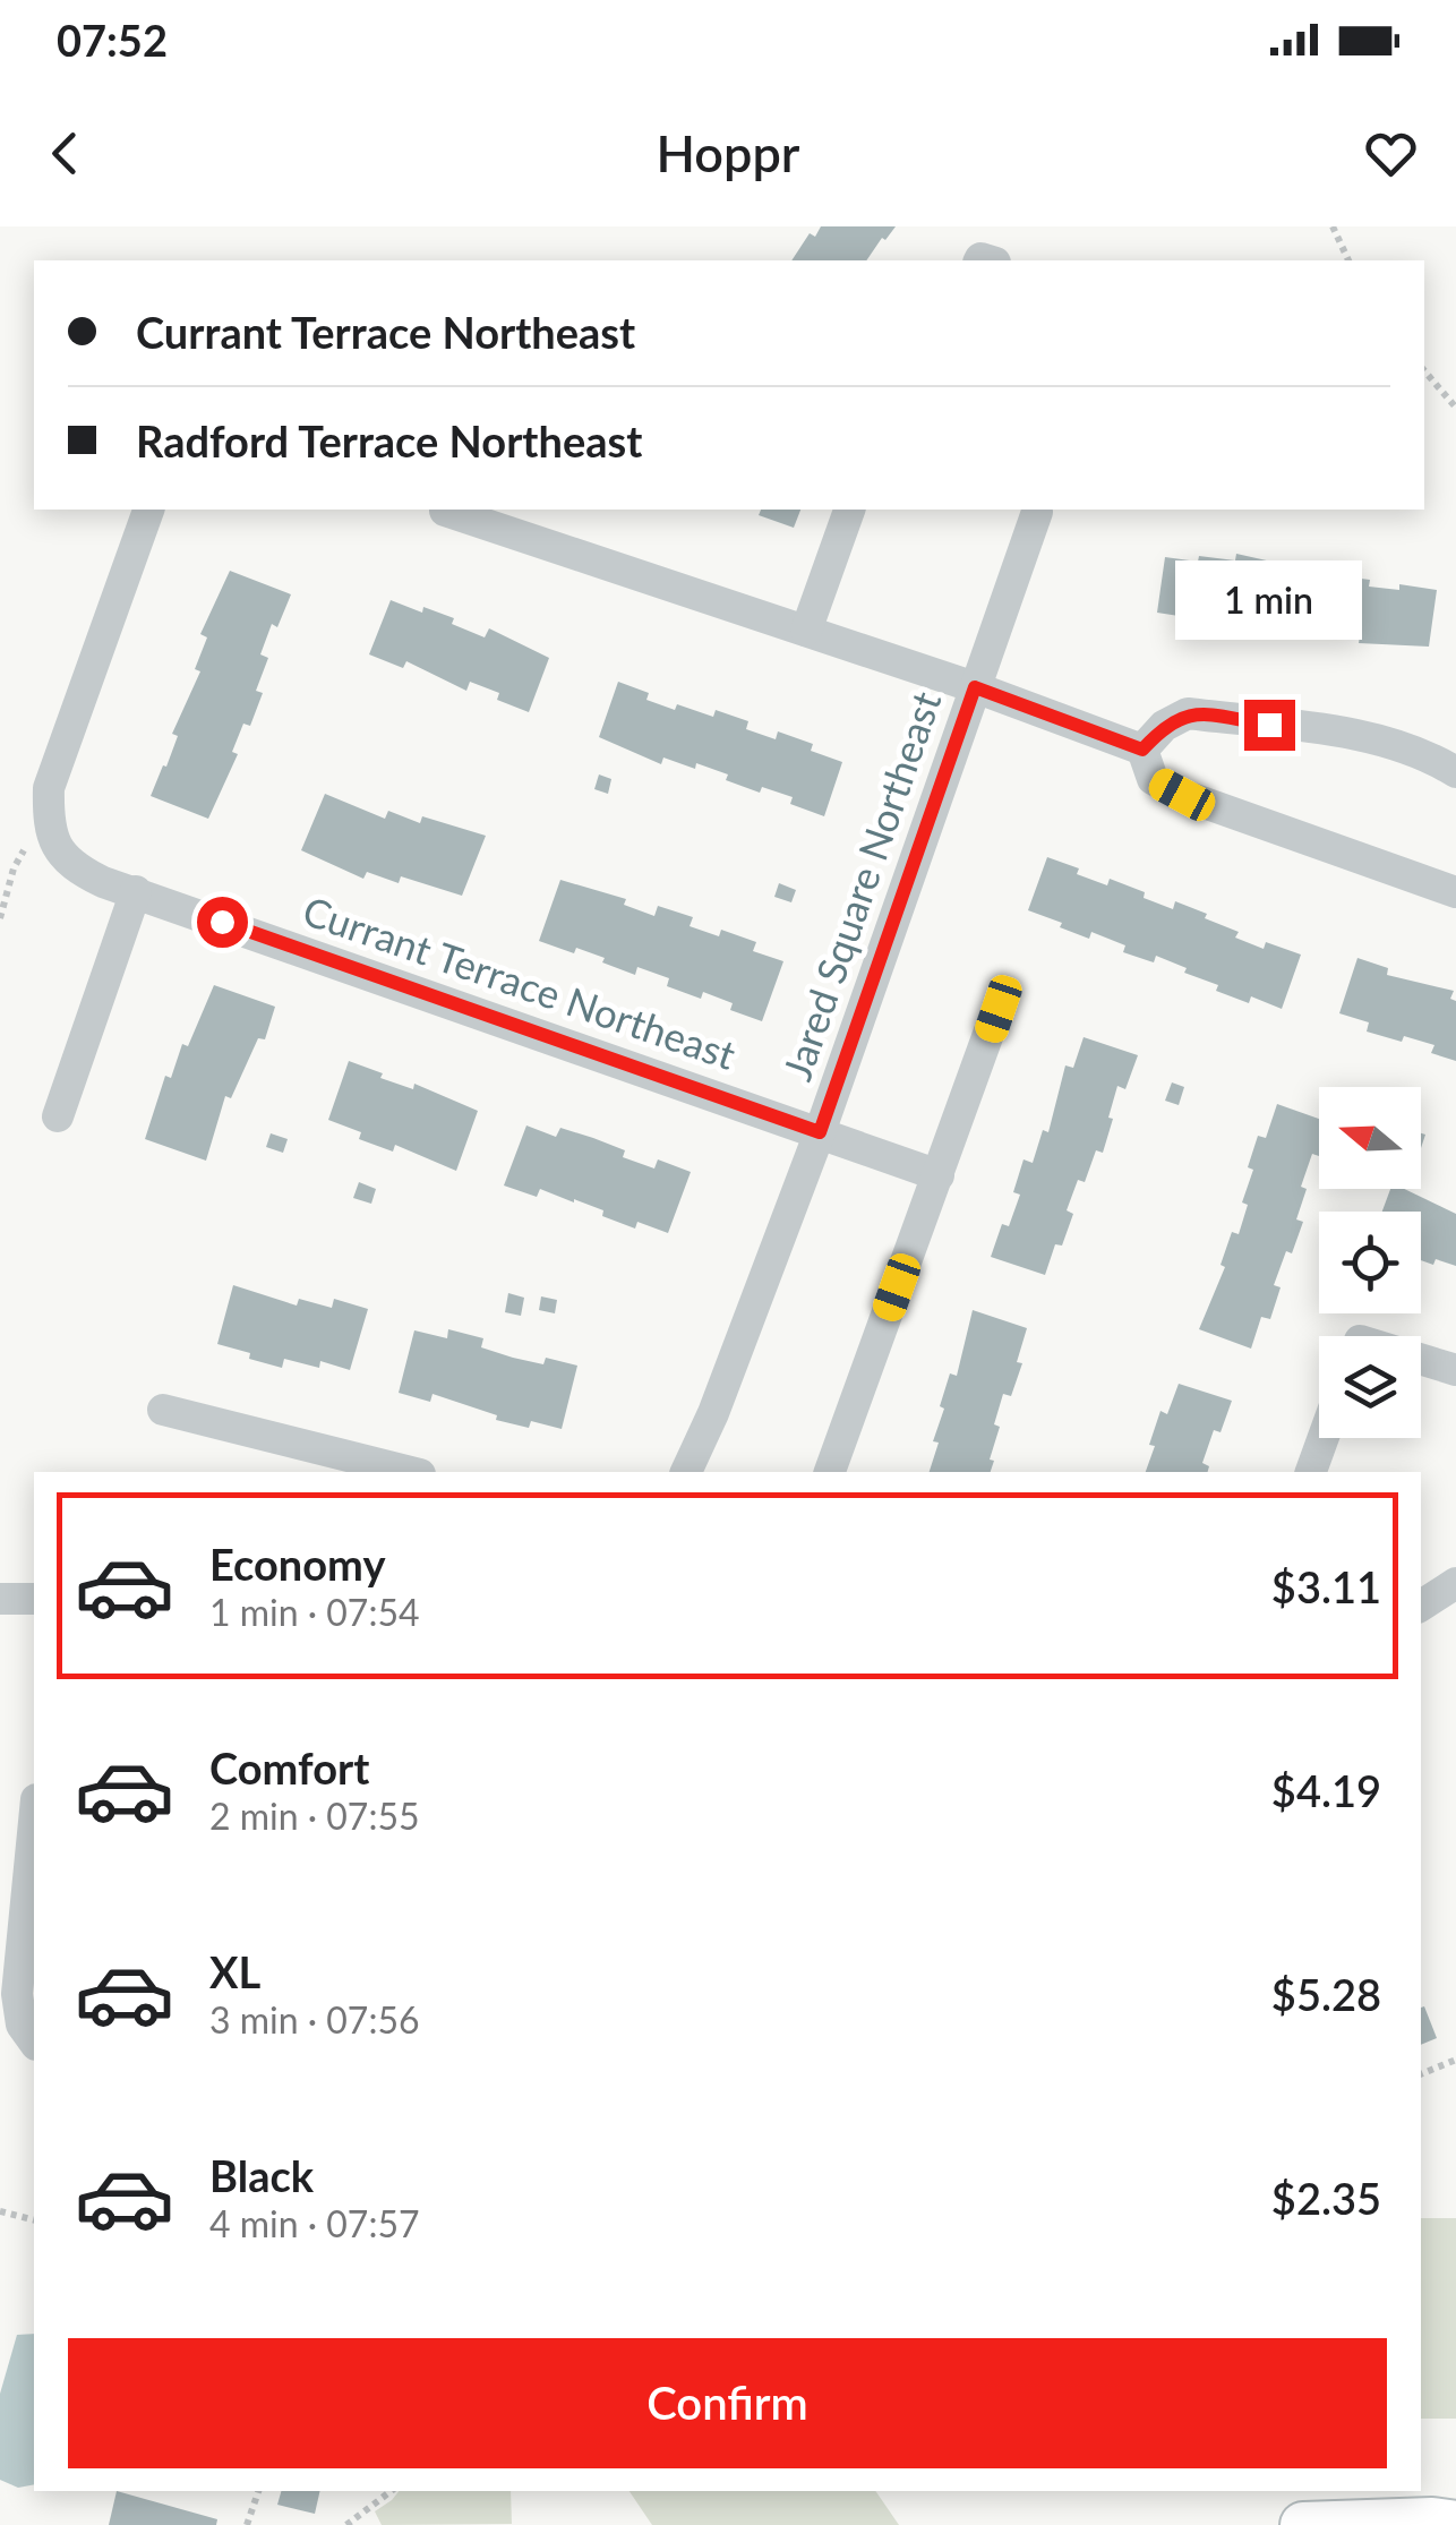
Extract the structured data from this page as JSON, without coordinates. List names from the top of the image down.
{
  "streets": {
    "street": ["Jared Square Northeast", "Currant Terrace Northeast"]
  },
  "crossings": [
    ["Jared Square Northeast", "Currant Terrace Northeast"]
  ],
  "north": "left",
  "page": {
    "status": "07:52",
    "header": "Hoppr",
    "banner": ["Currant Terrace Northeast", "Radford Terrace Northeast"],
    "bubble": "1 min",
    "list": [
      {
        "name": "Economy",
        "note": "1 min · 07:54",
        "value": "$3.11"
      },
      {
        "name": "Comfort",
        "note": "2 min · 07:55",
        "value": "$4.19"
      },
      {
        "name": "XL",
        "note": "3 min · 07:56",
        "value": "$5.28"
      },
      {
        "name": "Black",
        "note": "4 min · 07:57",
        "value": "$2.35"
      }
    ],
    "buttons": "Confirm"
  }
}
